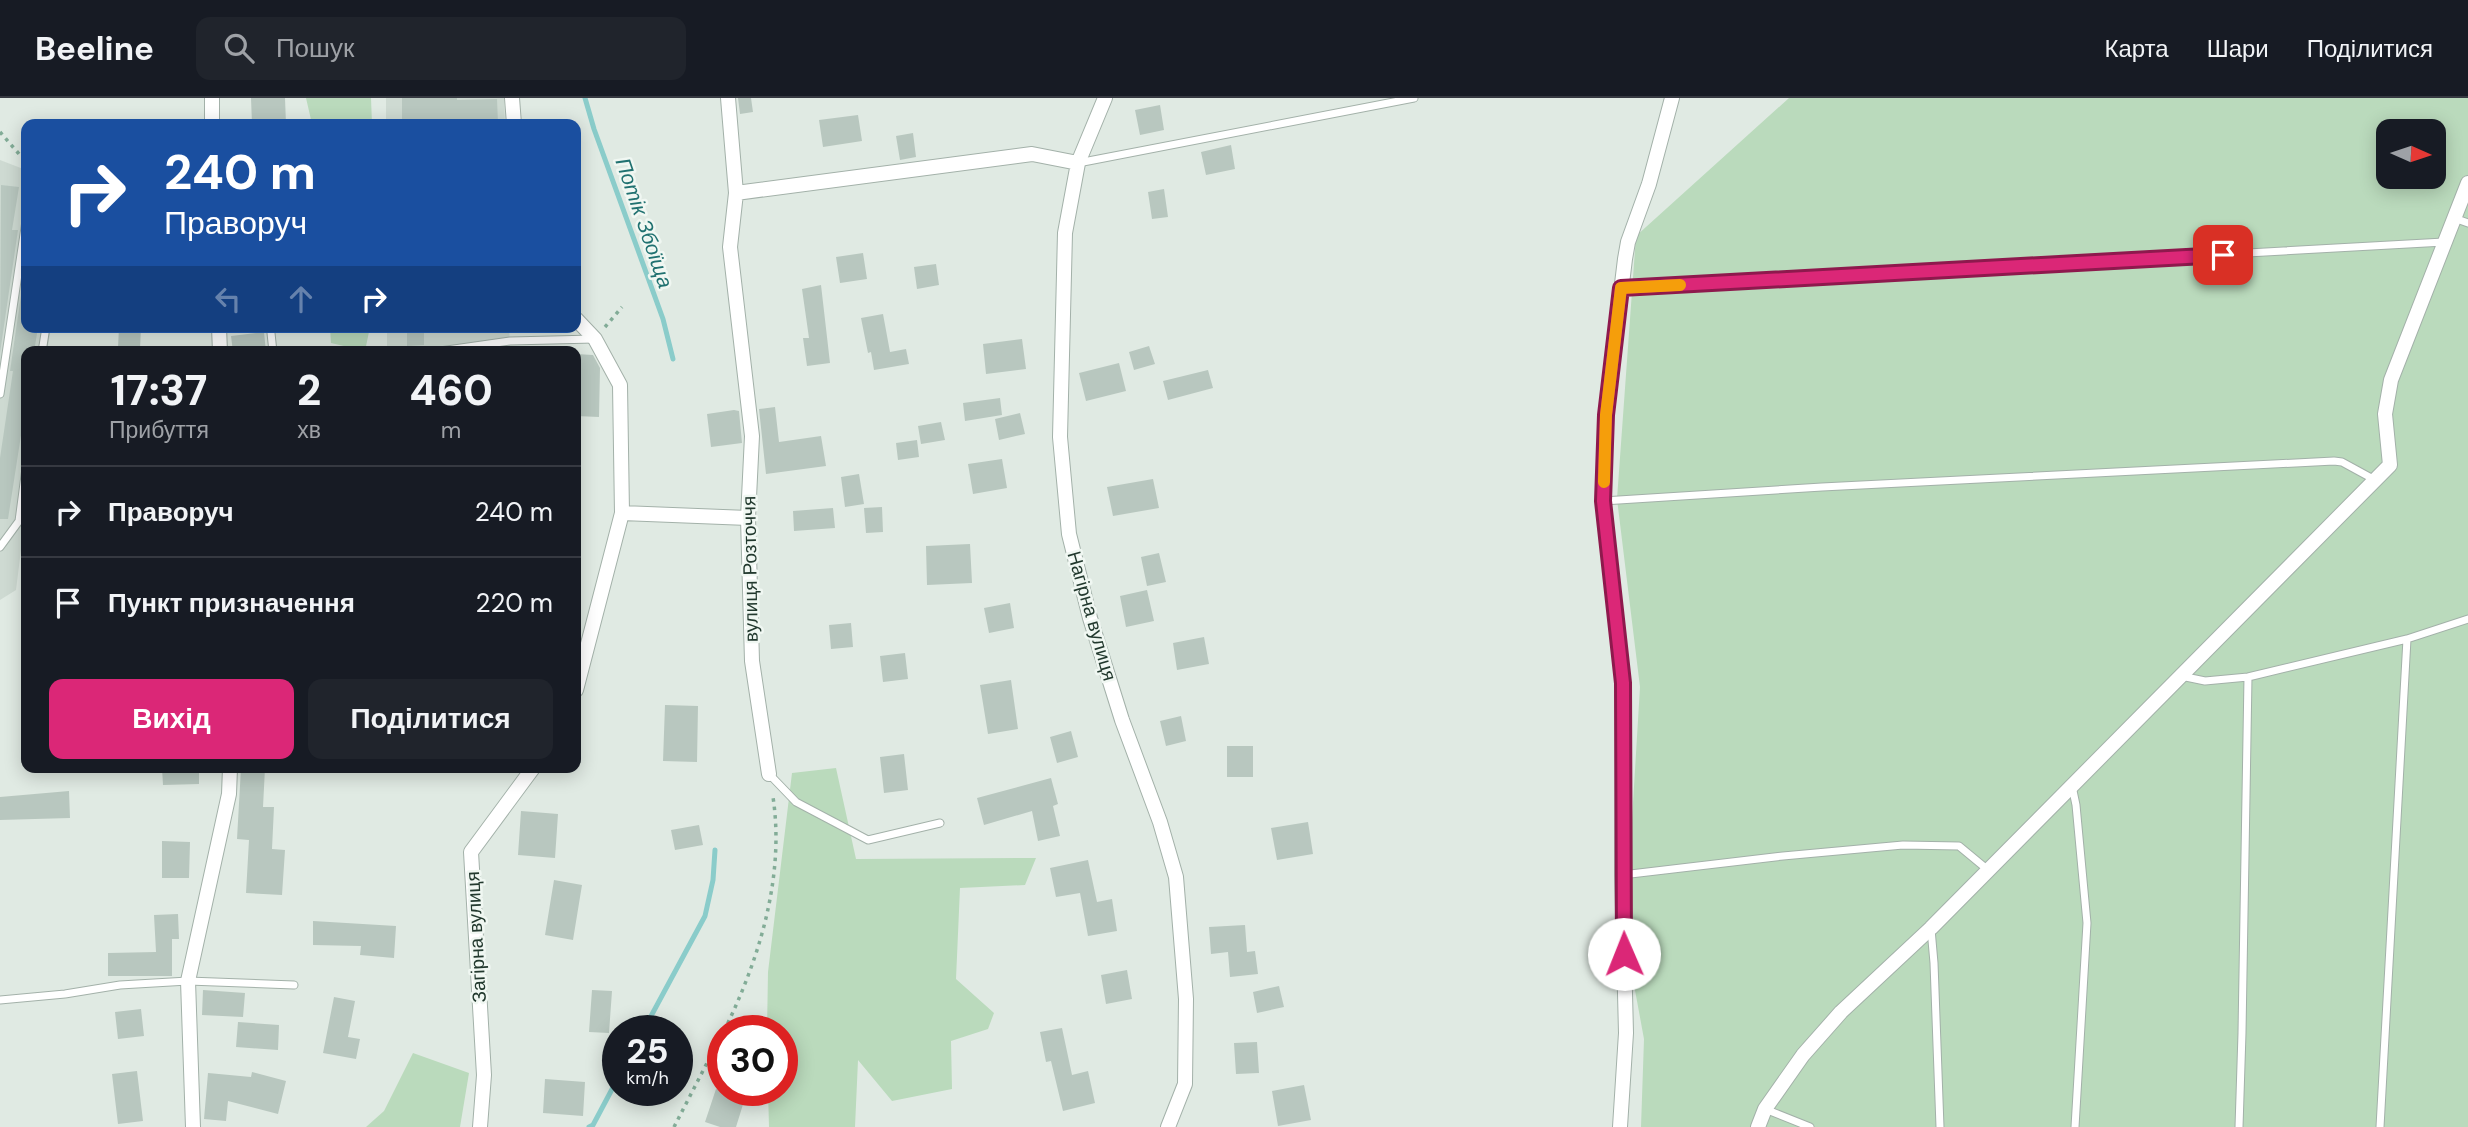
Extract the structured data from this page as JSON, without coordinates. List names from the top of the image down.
{
  "streets": {
    "street": ["вулиця Розточчя", "Нагірна вулиця", "Загірна вулиця"]
  },
  "water": ["Потік Збоїща"],
  "north": "right",
  "page": {
    "header": "Beeline",
    "search": "Пошук",
    "nav": ["Карта", "Шари", "Поділитися"],
    "turn": ["240 m", "Праворуч"],
    "eta": [
      "17:37",
      "Прибуття",
      "2",
      "хв",
      "460",
      "m"
    ],
    "list": [
      {
        "name": "Праворуч",
        "value": "240 m"
      },
      {
        "name": "Пункт призначення",
        "value": "220 m"
      }
    ],
    "buttons": ["Вихід", "Поділитися"],
    "speed": "25 km/h",
    "limit": "30"
  }
}
